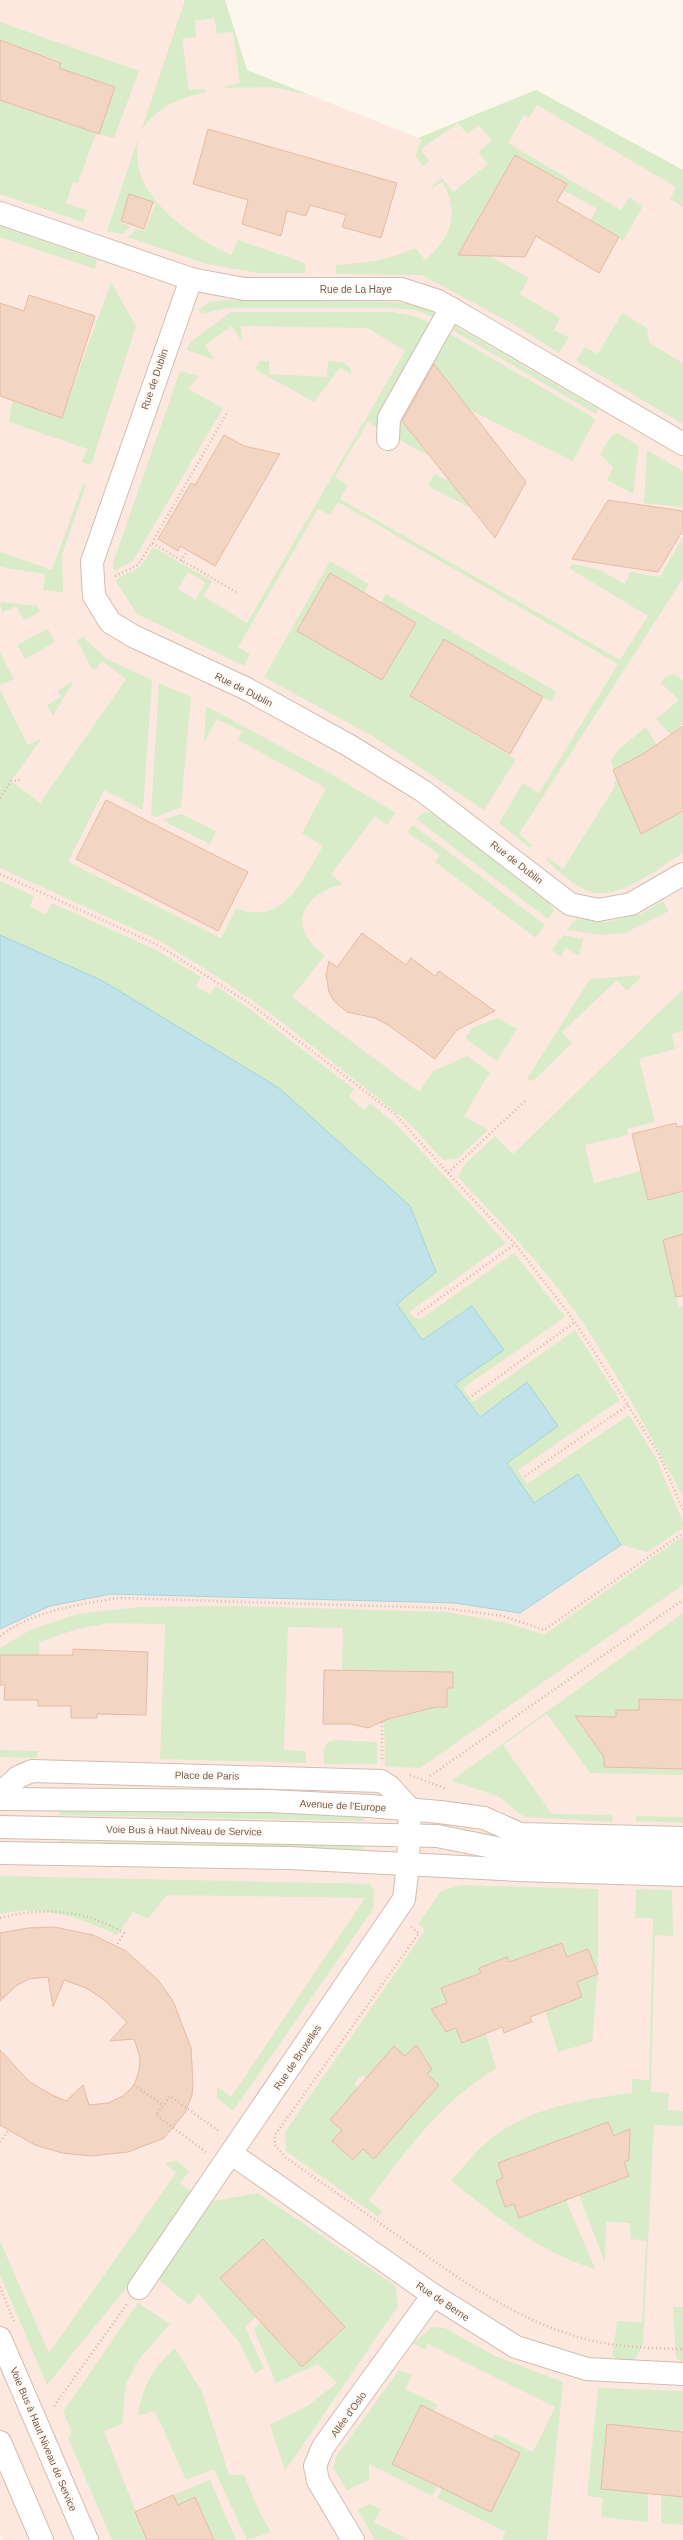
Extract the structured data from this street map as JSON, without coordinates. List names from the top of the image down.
{
  "streets": {
    "street": [
      "Rue de La Haye",
      "Rue de Dublin",
      "Place de Paris",
      "Avenue de l'Europe",
      "Voie Bus à Haut Niveau de Service",
      "Rue de Bruxelles",
      "Rue de Berne",
      "Allée d'Oslo"
    ]
  },
  "crossings": [
    ["Rue de La Haye", "Rue de Dublin"],
    ["Place de Paris", "Avenue de l'Europe"],
    ["Place de Paris", "Rue de Bruxelles"],
    ["Avenue de l'Europe", "Rue de Bruxelles"],
    ["Voie Bus à Haut Niveau de Service", "Rue de Bruxelles"],
    ["Rue de Bruxelles", "Rue de Berne"],
    ["Rue de Berne", "Allée d'Oslo"]
  ]
}
